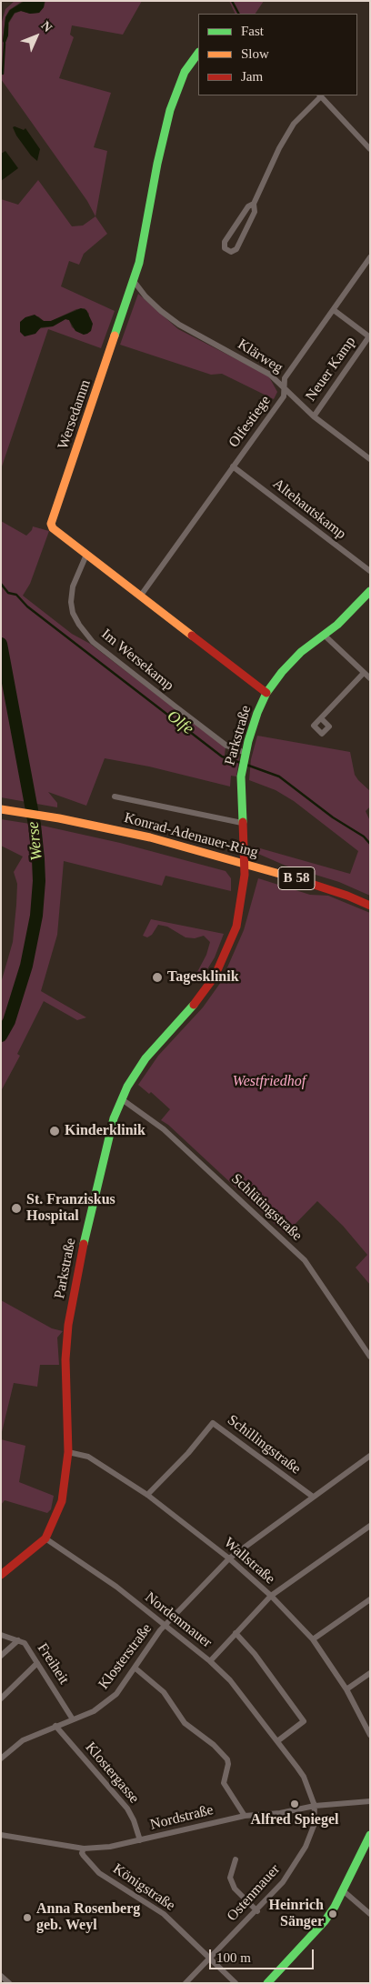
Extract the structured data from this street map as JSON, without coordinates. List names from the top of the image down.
{
  "streets": {
    "street": [
      "Klärweg",
      "Neuer Kamp",
      "Wersedamm",
      "Olfestiege",
      "Altehautskamp",
      "Im Wersekamp",
      "Parkstraße",
      "Konrad-Adenauer-Ring",
      "B 58",
      "Schlütingstraße",
      "Schillingstraße",
      "Wallstraße",
      "Nordenmauer",
      "Klosterstraße",
      "Freiheit",
      "Klostergasse",
      "Nordstraße",
      "Königstraße",
      "Ostenmauer"
    ]
  },
  "crossings": [
    ["Klärweg", "Neuer Kamp"],
    ["Klärweg", "Wersedamm"],
    ["Klärweg", "Olfestiege"],
    ["Neuer Kamp", "Olfestiege"],
    ["Wersedamm", "Olfestiege"],
    ["Wersedamm", "Im Wersekamp"],
    ["Wersedamm", "Parkstraße"],
    ["Olfestiege", "Altehautskamp"],
    ["Im Wersekamp", "Parkstraße"],
    ["Parkstraße", "Konrad-Adenauer-Ring"],
    ["Parkstraße", "Schlütingstraße"],
    ["Parkstraße", "Wallstraße"],
    ["Parkstraße", "Nordenmauer"],
    ["Schillingstraße", "Wallstraße"],
    ["Schillingstraße", "Klosterstraße"],
    ["Wallstraße", "Klosterstraße"],
    ["Nordenmauer", "Klosterstraße"],
    ["Nordenmauer", "Nordstraße"],
    ["Nordenmauer", "Ostenmauer"],
    ["Klosterstraße", "Freiheit"],
    ["Klosterstraße", "Klostergasse"],
    ["Klostergasse", "Nordstraße"],
    ["Nordstraße", "Königstraße"],
    ["Nordstraße", "Ostenmauer"],
    ["Königstraße", "Ostenmauer"]
  ],
  "water": ["Olfe", "Werse"],
  "parks": ["Westfriedhof"],
  "places": [
    "Tagesklinik",
    "Kinderklinik",
    "St. Franziskus Hospital",
    "Alfred Spiegel",
    "Heinrich Sänger",
    "Anna Rosenberg geb. Weyl"
  ],
  "legend": ["Fast", "Slow", "Jam"],
  "scale_bar": "100 m",
  "north": "top right"
}
